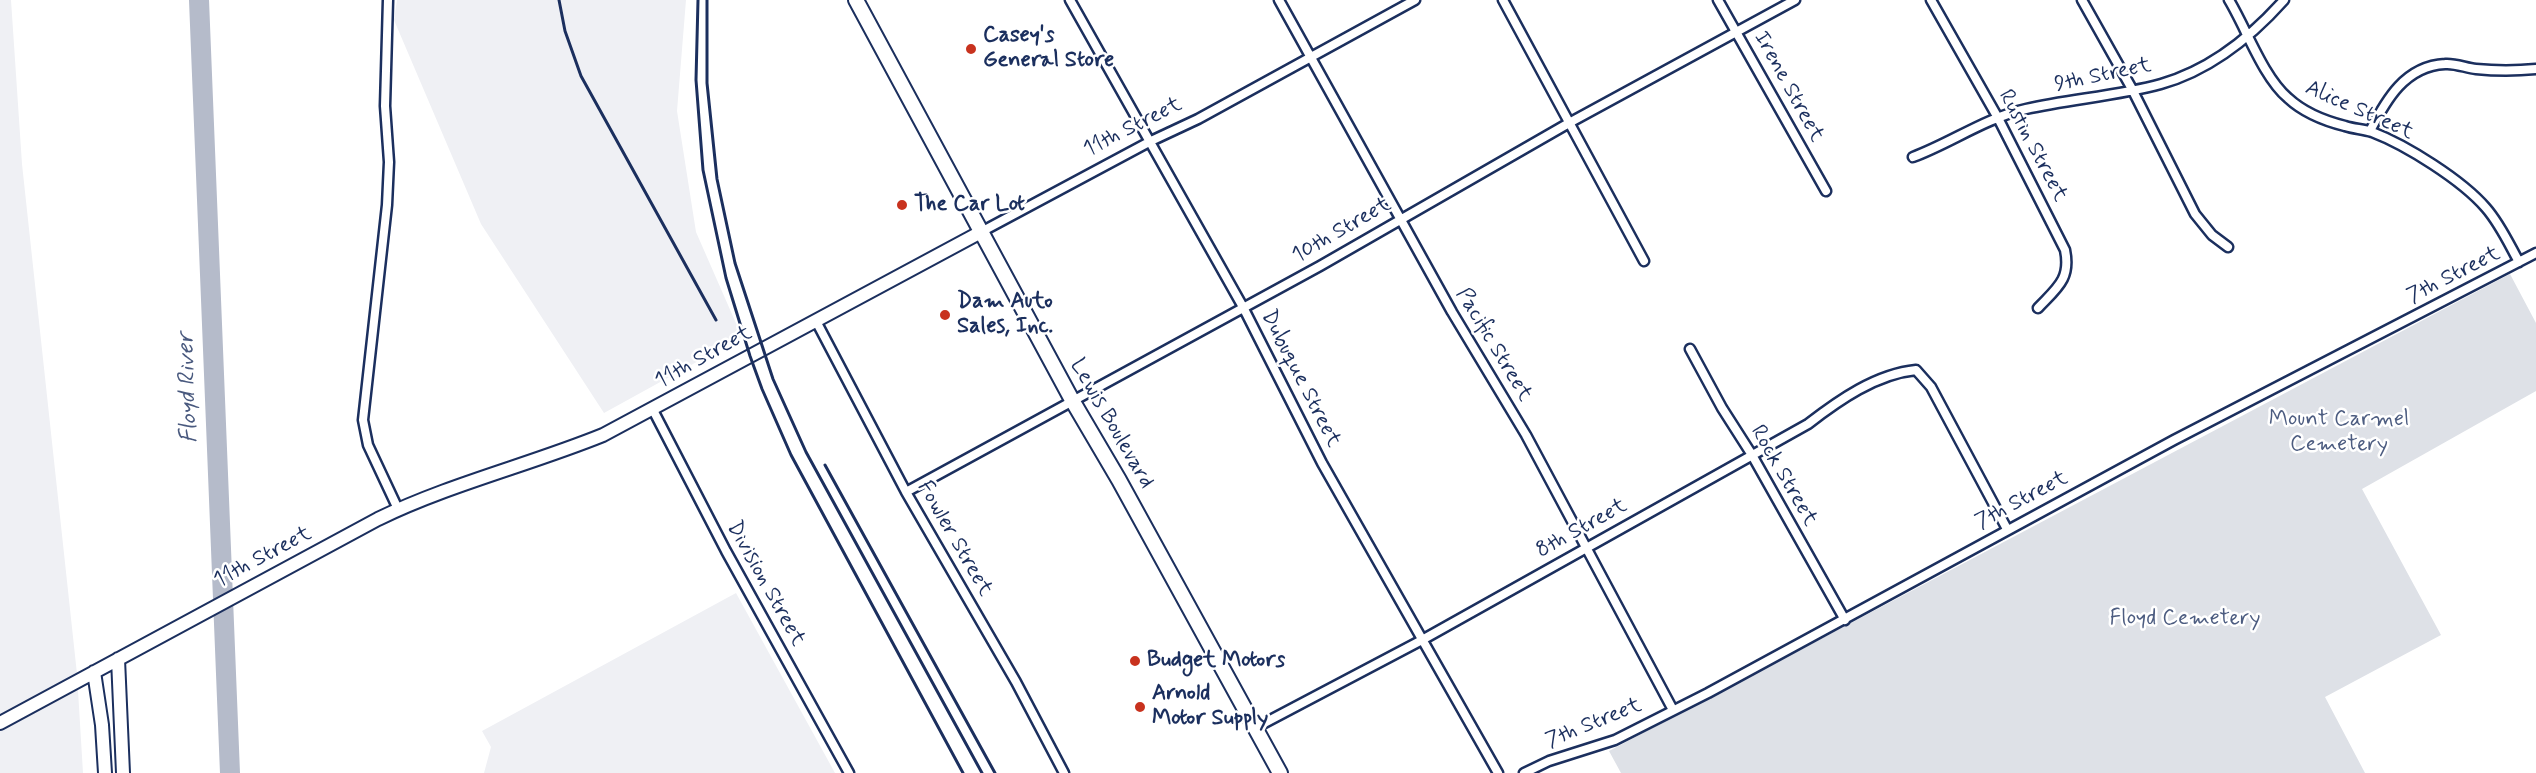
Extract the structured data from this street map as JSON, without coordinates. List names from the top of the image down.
{
  "streets": {
    "main road": ["11th Street", "Lewis Boulevard"],
    "street": [
      "9th Street",
      "Irene Street",
      "Alice Street",
      "Rustin Street",
      "10th Street",
      "7th Street",
      "Pacific Street",
      "Dubuque Street",
      "Rock Street",
      "8th Street",
      "Fowler Street",
      "Division Street"
    ]
  },
  "crossings": [
    ["9th Street", "Alice Street"],
    ["9th Street", "Rustin Street"],
    ["Irene Street", "10th Street"],
    ["Alice Street", "7th Street"],
    ["11th Street", "Pacific Street"],
    ["11th Street", "Dubuque Street"],
    ["11th Street", "Lewis Boulevard"],
    ["11th Street", "Fowler Street"],
    ["11th Street", "Division Street"],
    ["10th Street", "Pacific Street"],
    ["10th Street", "Dubuque Street"],
    ["10th Street", "Lewis Boulevard"],
    ["10th Street", "Fowler Street"],
    ["7th Street", "Pacific Street"],
    ["7th Street", "Rock Street"],
    ["7th Street", "8th Street"],
    ["Pacific Street", "8th Street"],
    ["Dubuque Street", "8th Street"],
    ["Lewis Boulevard", "8th Street"],
    ["Rock Street", "8th Street"]
  ],
  "water": ["Floyd River"],
  "parks": ["Mount Carmel Cemetery", "Floyd Cemetery"],
  "places": [
    "Casey's General Store",
    "The Car Lot",
    "Dam Auto Sales, Inc.",
    "Budget Motors",
    "Arnold Motor Supply"
  ]
}
